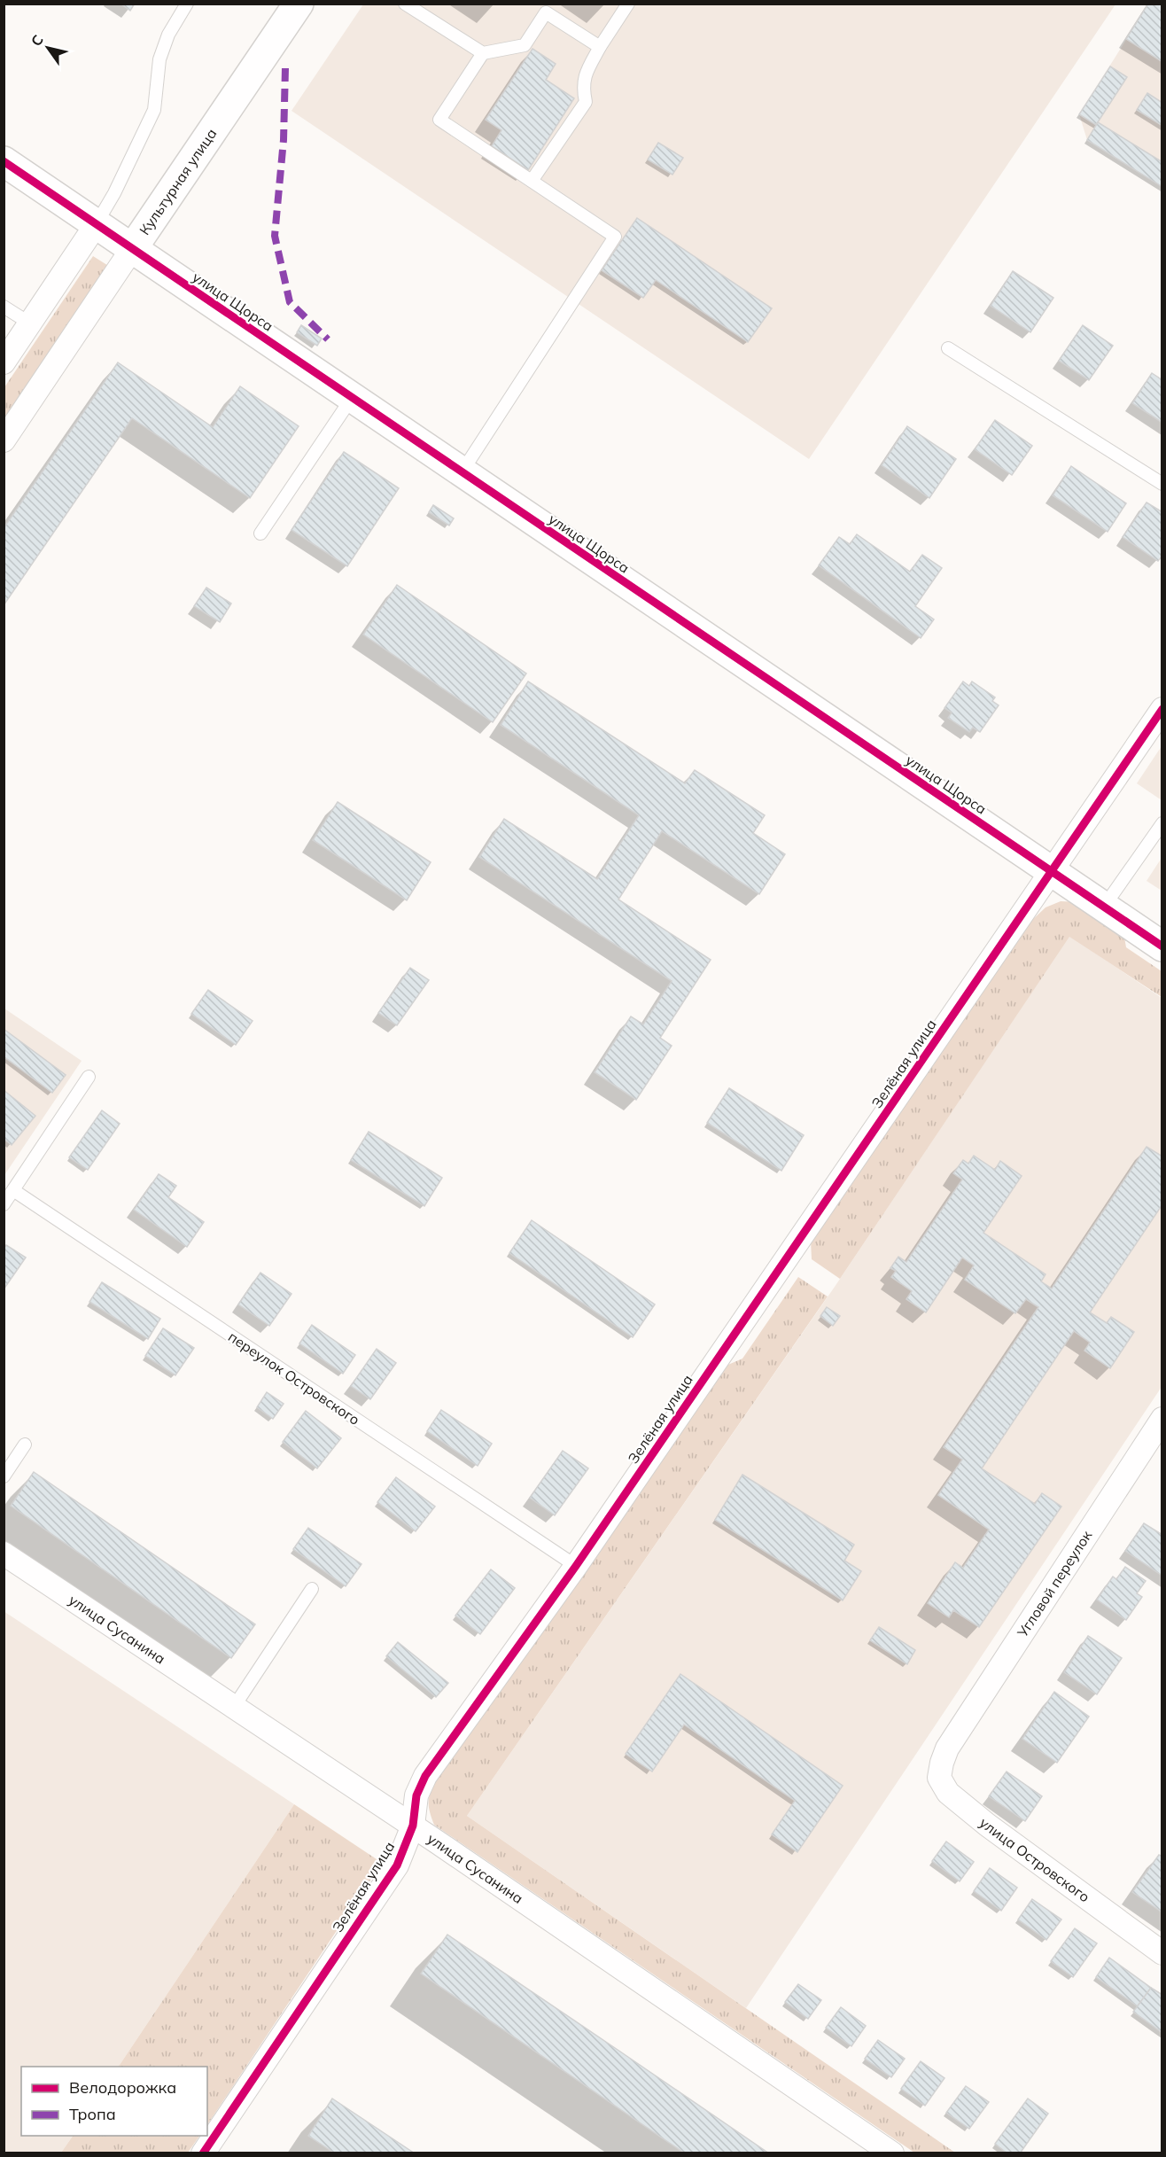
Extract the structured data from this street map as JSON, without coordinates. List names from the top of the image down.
{
  "streets": {
    "street": [
      "Культурная улица",
      "улица Щорса",
      "Зелёная улица",
      "Угловой переулок",
      "улица Сусанина",
      "улица Островского"
    ],
    "lane": ["переулок Островского"]
  },
  "crossings": [
    ["Культурная улица", "улица Щорса"],
    ["улица Щорса", "Зелёная улица"],
    ["Зелёная улица", "переулок Островского"],
    ["Зелёная улица", "улица Сусанина"],
    ["Угловой переулок", "улица Островского"]
  ],
  "legend": ["Велодорожка", "Тропа"],
  "north": "top left"
}
